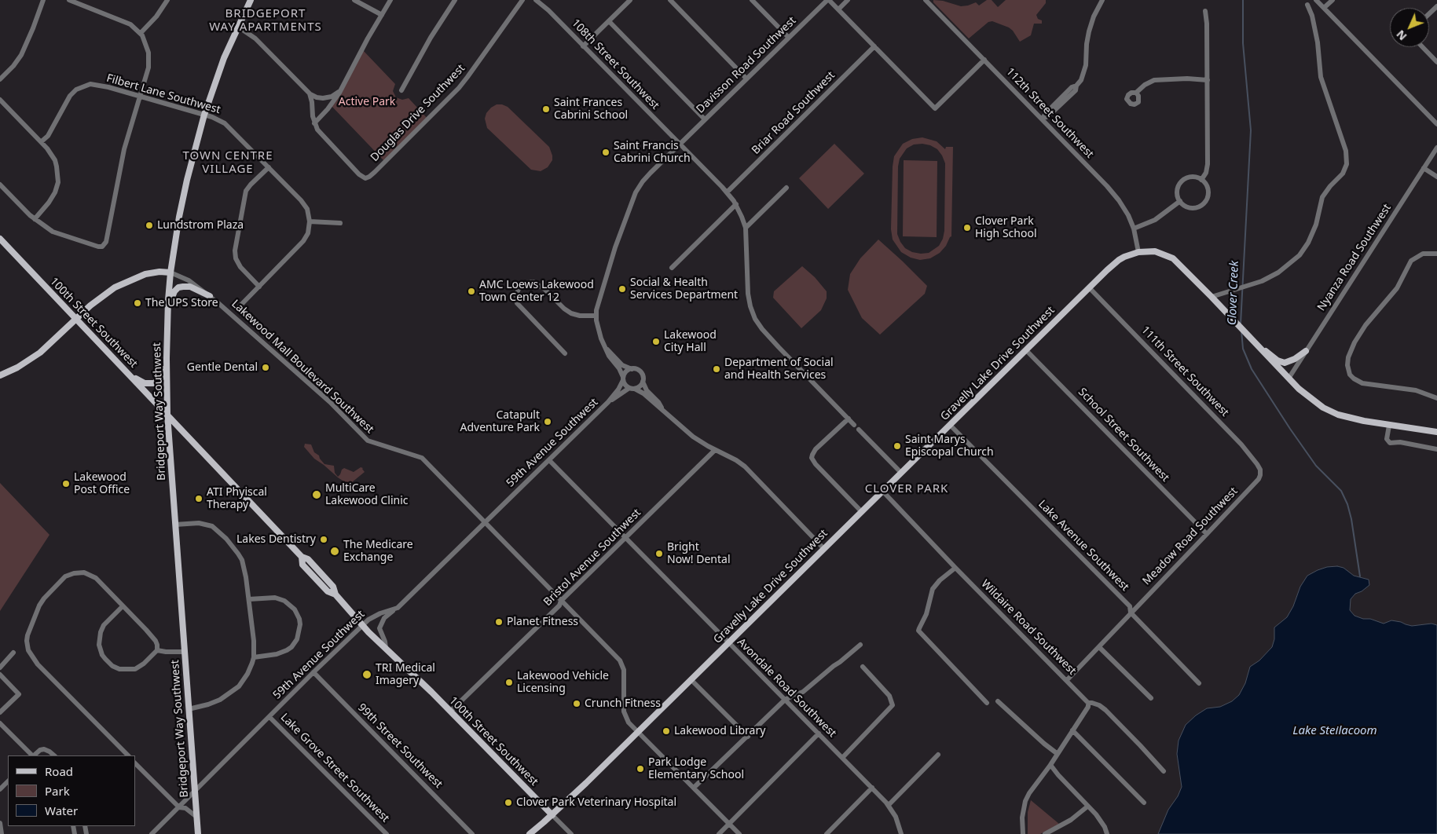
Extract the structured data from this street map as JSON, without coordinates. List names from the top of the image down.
{
  "streets": {
    "main road": ["100th Street Southwest", "Gravelly Lake Drive Southwest", "Bridgeport Way Southwest"],
    "street": [
      "108th Street Southwest",
      "Davisson Road Southwest",
      "Filbert Lane Southwest",
      "Douglas Drive Southwest",
      "Briar Road Southwest",
      "112th Street Southwest",
      "Nyanza Road Southwest",
      "Lakewood Mall Boulevard Southwest",
      "111th Street Southwest",
      "School Street Southwest",
      "59th Avenue Southwest",
      "Meadow Road Southwest",
      "Lake Avenue Southwest",
      "Bristol Avenue Southwest",
      "Wildaire Road Southwest",
      "Avondale Road Southwest",
      "99th Street Southwest",
      "Lake Grove Street Southwest"
    ]
  },
  "crossings": [
    ["108th Street Southwest", "Davisson Road Southwest"],
    ["Filbert Lane Southwest", "Bridgeport Way Southwest"],
    ["112th Street Southwest", "Gravelly Lake Drive Southwest"],
    ["Nyanza Road Southwest", "Gravelly Lake Drive Southwest"],
    ["100th Street Southwest", "Gravelly Lake Drive Southwest"],
    ["100th Street Southwest", "Bridgeport Way Southwest"],
    ["100th Street Southwest", "59th Avenue Southwest"],
    ["100th Street Southwest", "Bristol Avenue Southwest"],
    ["Gravelly Lake Drive Southwest", "Lakewood Mall Boulevard Southwest"],
    ["Gravelly Lake Drive Southwest", "111th Street Southwest"],
    ["Gravelly Lake Drive Southwest", "School Street Southwest"],
    ["Gravelly Lake Drive Southwest", "Lake Avenue Southwest"],
    ["Gravelly Lake Drive Southwest", "Wildaire Road Southwest"],
    ["Gravelly Lake Drive Southwest", "Avondale Road Southwest"],
    ["Lakewood Mall Boulevard Southwest", "Bridgeport Way Southwest"],
    ["Lakewood Mall Boulevard Southwest", "59th Avenue Southwest"],
    ["Lakewood Mall Boulevard Southwest", "Bristol Avenue Southwest"],
    ["111th Street Southwest", "Meadow Road Southwest"],
    ["Bridgeport Way Southwest", "59th Avenue Southwest"],
    ["School Street Southwest", "Meadow Road Southwest"],
    ["59th Avenue Southwest", "Avondale Road Southwest"],
    ["59th Avenue Southwest", "99th Street Southwest"],
    ["59th Avenue Southwest", "Lake Grove Street Southwest"],
    ["Meadow Road Southwest", "Lake Avenue Southwest"],
    ["Meadow Road Southwest", "Wildaire Road Southwest"],
    ["Bristol Avenue Southwest", "Avondale Road Southwest"]
  ],
  "districts": ["BRIDGEPORT WAY APARTMENTS", "TOWN CENTRE VILLAGE", "CLOVER PARK"],
  "water": ["Clover Creek", "Lake Steilacoom"],
  "parks": ["Active Park"],
  "places": [
    "Saint Frances Cabrini School",
    "Saint Francis Cabrini Church",
    "Lundstrom Plaza",
    "Clover Park High School",
    "Social & Health Services Department",
    "AMC Loews Lakewood Town Center 12",
    "The UPS Store",
    "Lakewood City Hall",
    "Gentle Dental",
    "Department of Social and Health Services",
    "Catapult Adventure Park",
    "Saint Marys Episcopal Church",
    "Lakewood Post Office",
    "MultiCare Lakewood Clinic",
    "ATI Phyiscal Therapy",
    "Lakes Dentistry",
    "The Medicare Exchange",
    "Bright Now! Dental",
    "Planet Fitness",
    "TRI Medical Imagery",
    "Lakewood Vehicle Licensing",
    "Crunch Fitness",
    "Lakewood Library",
    "Park Lodge Elementary School",
    "Clover Park Veterinary Hospital"
  ],
  "legend": ["Road", "Park", "Water"],
  "north": "bottom left"
}
